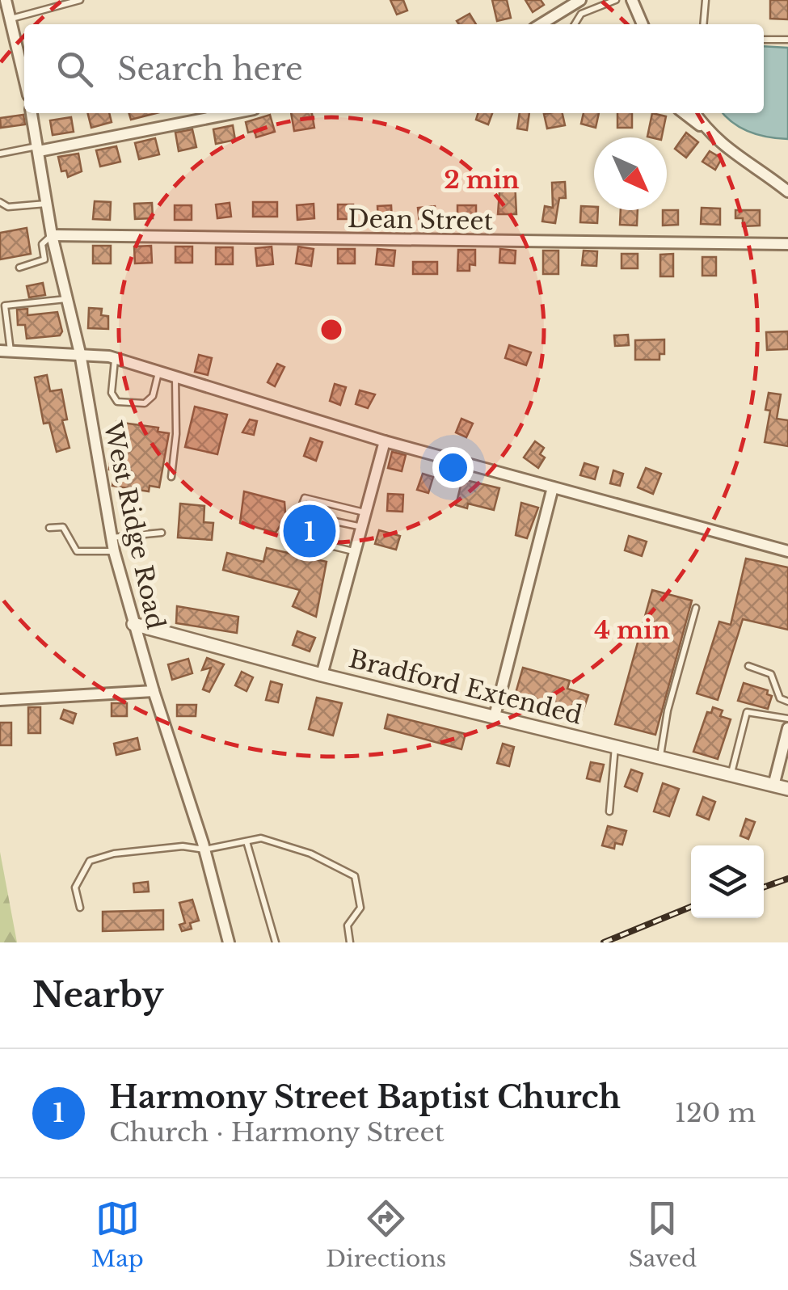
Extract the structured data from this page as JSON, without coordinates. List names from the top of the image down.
{
  "streets": {
    "street": ["Dean Street", "West Ridge Road", "Bradford Extended"]
  },
  "crossings": [
    ["Dean Street", "West Ridge Road"],
    ["West Ridge Road", "Bradford Extended"]
  ],
  "north": "bottom right",
  "page": {
    "search": "Search here",
    "pins": "1",
    "heading": "Nearby",
    "list": [
      {
        "mark": "1",
        "name": "Harmony Street Baptist Church",
        "note": "Church · Harmony Street",
        "value": "120 m"
      }
    ],
    "nav": ["Map", "Directions", "Saved"]
  },
  "rings": ["2 min", "4 min"]
}
